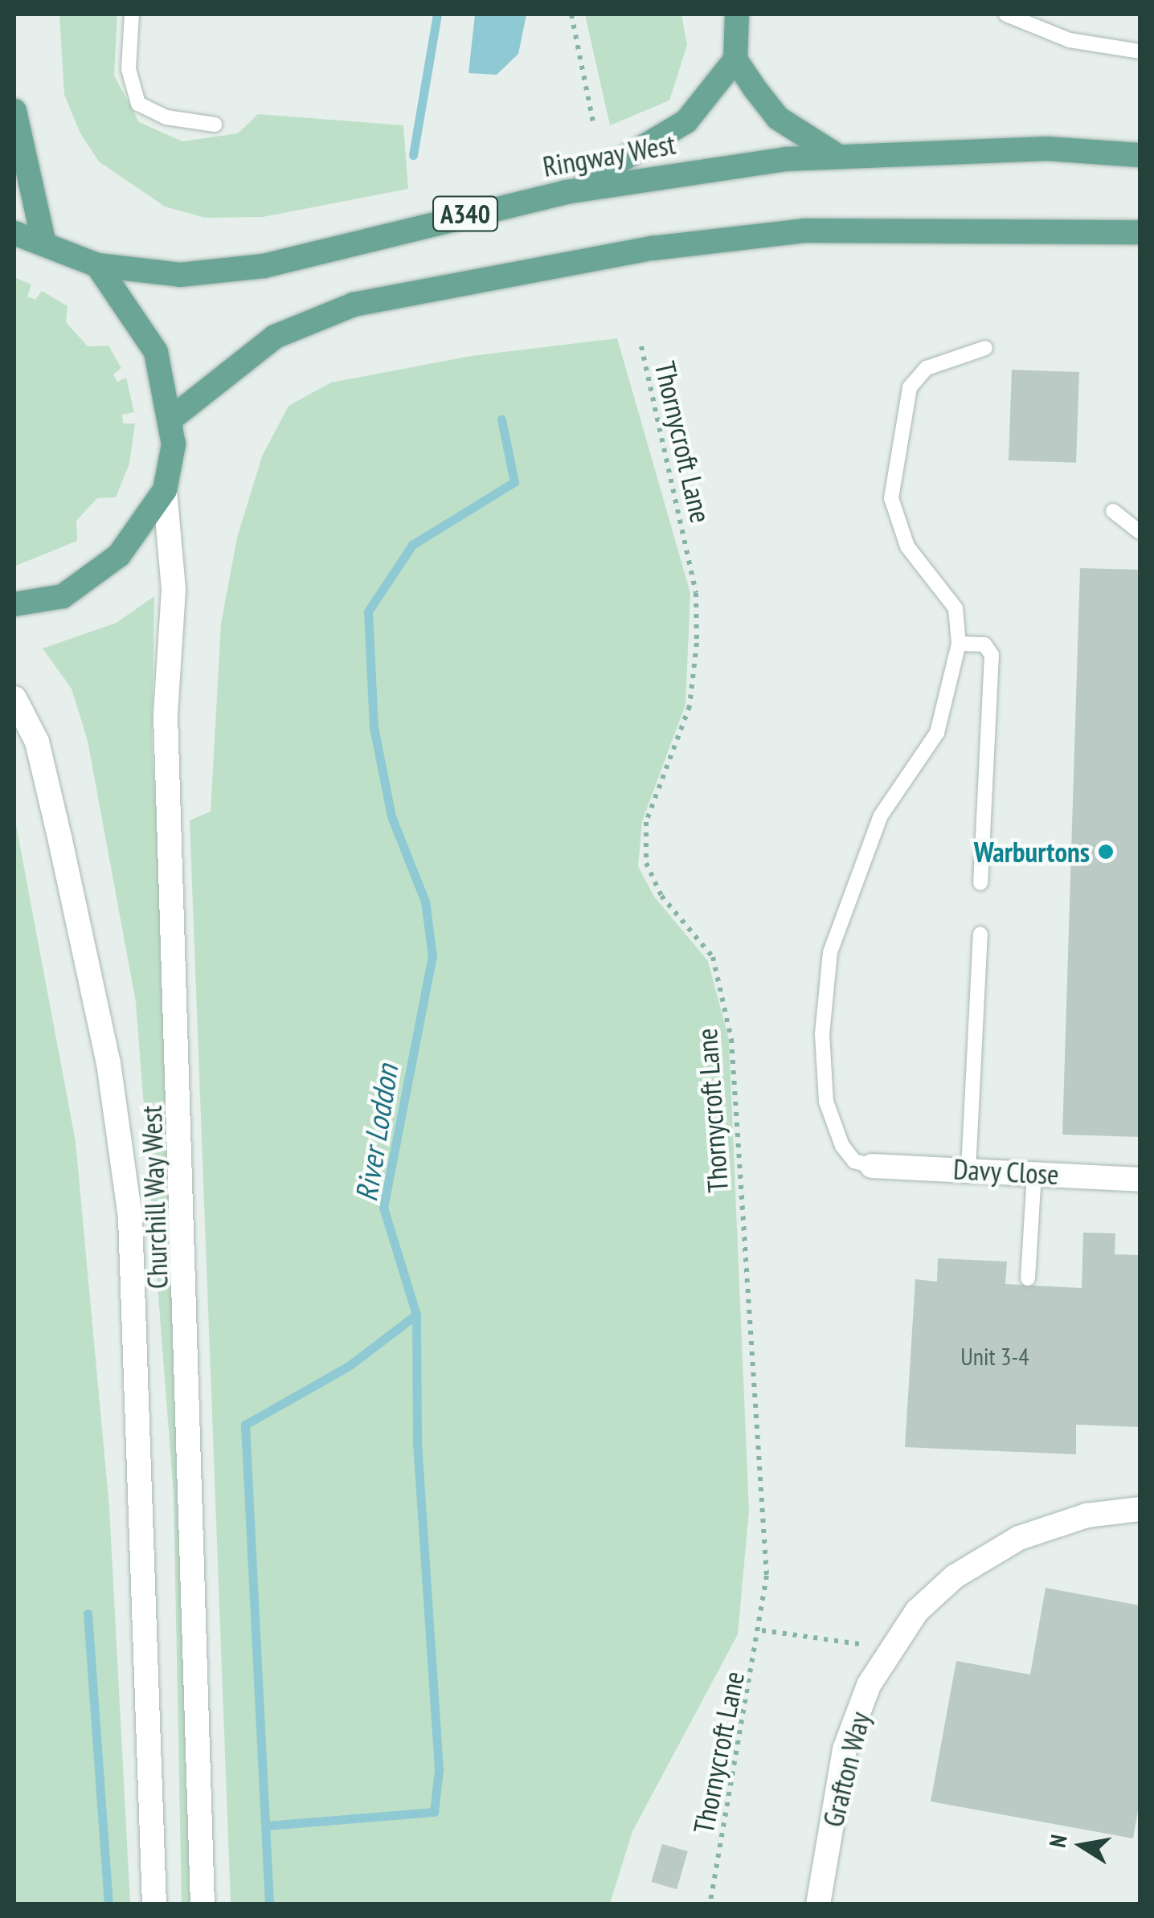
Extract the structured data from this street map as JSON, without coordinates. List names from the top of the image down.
{
  "streets": {
    "main road": [
      "Ringway West",
      "A340",
      "Davy Close",
      "Churchill Way West",
      "Grafton Way"
    ],
    "path": ["Thornycroft Lane"]
  },
  "water": ["River Loddon"],
  "places": ["Warburtons"],
  "house_numbers": ["Unit 3-4"],
  "north": "left"
}
